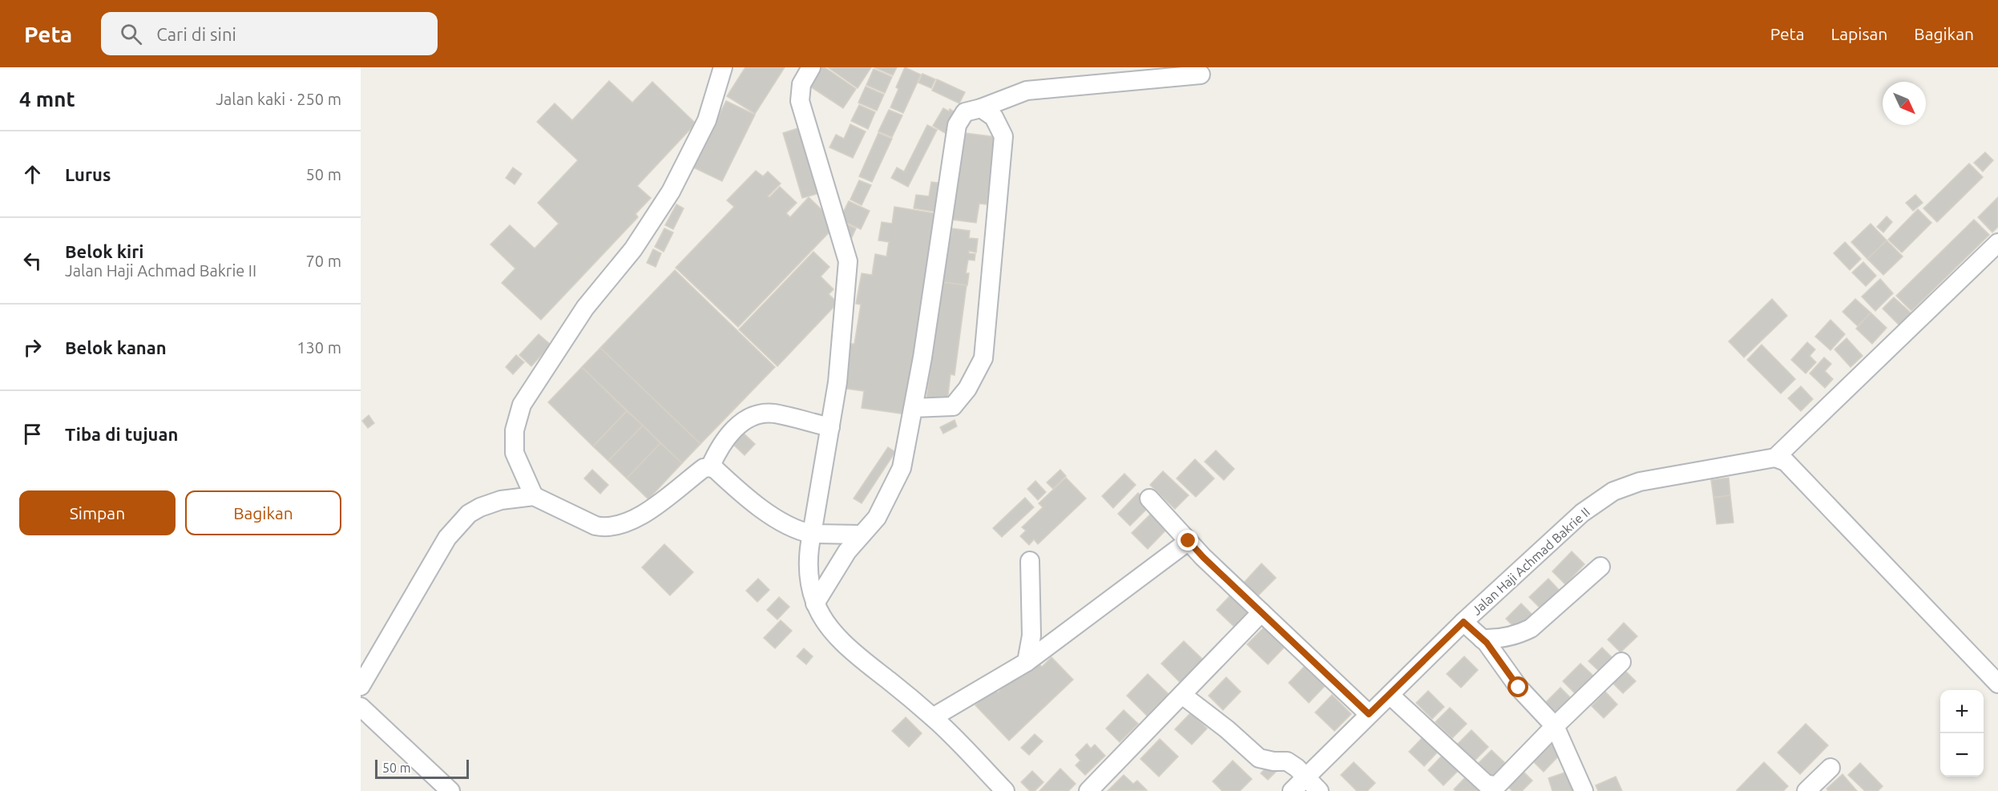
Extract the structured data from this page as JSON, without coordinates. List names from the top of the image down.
{
  "streets": {
    "street": ["Jalan Haji Achmad Bakrie II"]
  },
  "scale_bar": "50 m",
  "north": "bottom right",
  "page": {
    "header": "Peta",
    "search": "Cari di sini",
    "nav": ["Peta", "Lapisan", "Bagikan"],
    "heading": ["4 mnt", "Jalan kaki · 250 m"],
    "list": [
      ["Lurus", "50 m"],
      ["Belok kiri", "Jalan Haji Achmad Bakrie II", "70 m"],
      ["Belok kanan", "130 m"],
      "Tiba di tujuan"
    ],
    "buttons": ["Simpan", "Bagikan"],
    "map_buttons": ["+", "−"],
    "scale": "50 m"
  }
}
